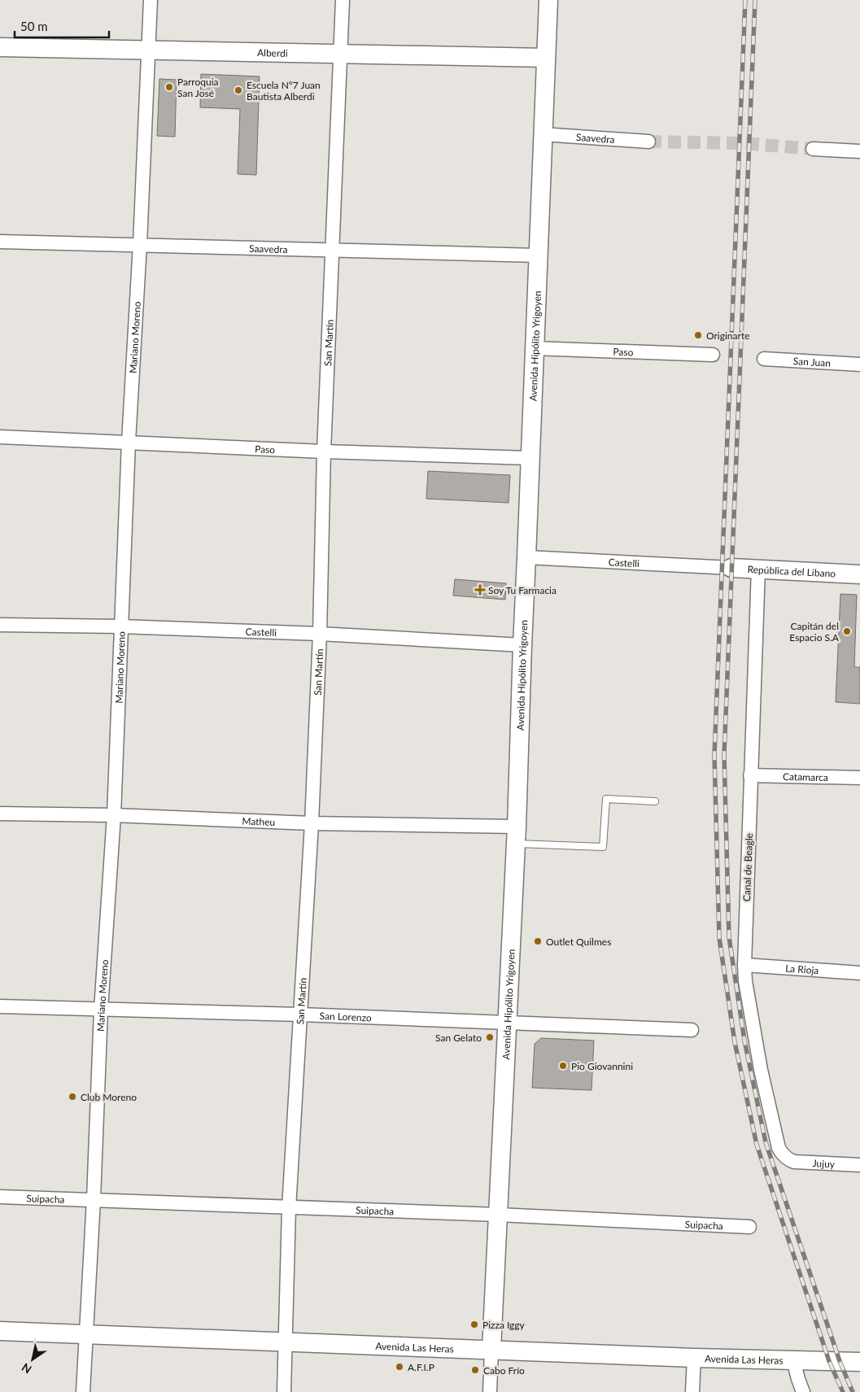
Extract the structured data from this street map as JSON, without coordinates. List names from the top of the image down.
{
  "streets": {
    "street": [
      "Alberdi",
      "Saavedra",
      "Mariano Moreno",
      "San Martín",
      "Avenida Hipólito Yrigoyen",
      "Paso",
      "San Juan",
      "Castelli",
      "República del Líbano",
      "Catamarca",
      "Matheu",
      "Canal de Beagle",
      "La Rioja",
      "San Lorenzo",
      "Jujuy",
      "Suipacha",
      "Avenida Las Heras"
    ]
  },
  "crossings": [
    ["Alberdi", "Mariano Moreno"],
    ["Alberdi", "San Martín"],
    ["Alberdi", "Avenida Hipólito Yrigoyen"],
    ["Saavedra", "Mariano Moreno"],
    ["Saavedra", "San Martín"],
    ["Saavedra", "Avenida Hipólito Yrigoyen"],
    ["Mariano Moreno", "Paso"],
    ["Mariano Moreno", "Castelli"],
    ["Mariano Moreno", "Matheu"],
    ["Mariano Moreno", "San Lorenzo"],
    ["Mariano Moreno", "Suipacha"],
    ["Mariano Moreno", "Avenida Las Heras"],
    ["San Martín", "Paso"],
    ["San Martín", "Castelli"],
    ["San Martín", "Matheu"],
    ["San Martín", "San Lorenzo"],
    ["San Martín", "Suipacha"],
    ["San Martín", "Avenida Las Heras"],
    ["Avenida Hipólito Yrigoyen", "Paso"],
    ["Avenida Hipólito Yrigoyen", "Castelli"],
    ["Avenida Hipólito Yrigoyen", "Matheu"],
    ["Avenida Hipólito Yrigoyen", "San Lorenzo"],
    ["Avenida Hipólito Yrigoyen", "Suipacha"],
    ["Avenida Hipólito Yrigoyen", "Avenida Las Heras"],
    ["Castelli", "República del Líbano"],
    ["República del Líbano", "Canal de Beagle"],
    ["Catamarca", "Canal de Beagle"],
    ["Canal de Beagle", "La Rioja"],
    ["Canal de Beagle", "Jujuy"]
  ],
  "places": {
    "other": [
      "Parroquia San José",
      "Escuela N°7 Juan Bautista Alberdi",
      "Originarte",
      "Capitán del Espacio S.A",
      "Outlet Quilmes",
      "San Gelato",
      "Pio Giovannini",
      "Club Moreno",
      "Pizza Iggy",
      "A.F.I.P",
      "Cabo Frío"
    ],
    "health": ["Soy Tu Farmacia"]
  },
  "scale_bar": "50 m",
  "north": "bottom left"
}
